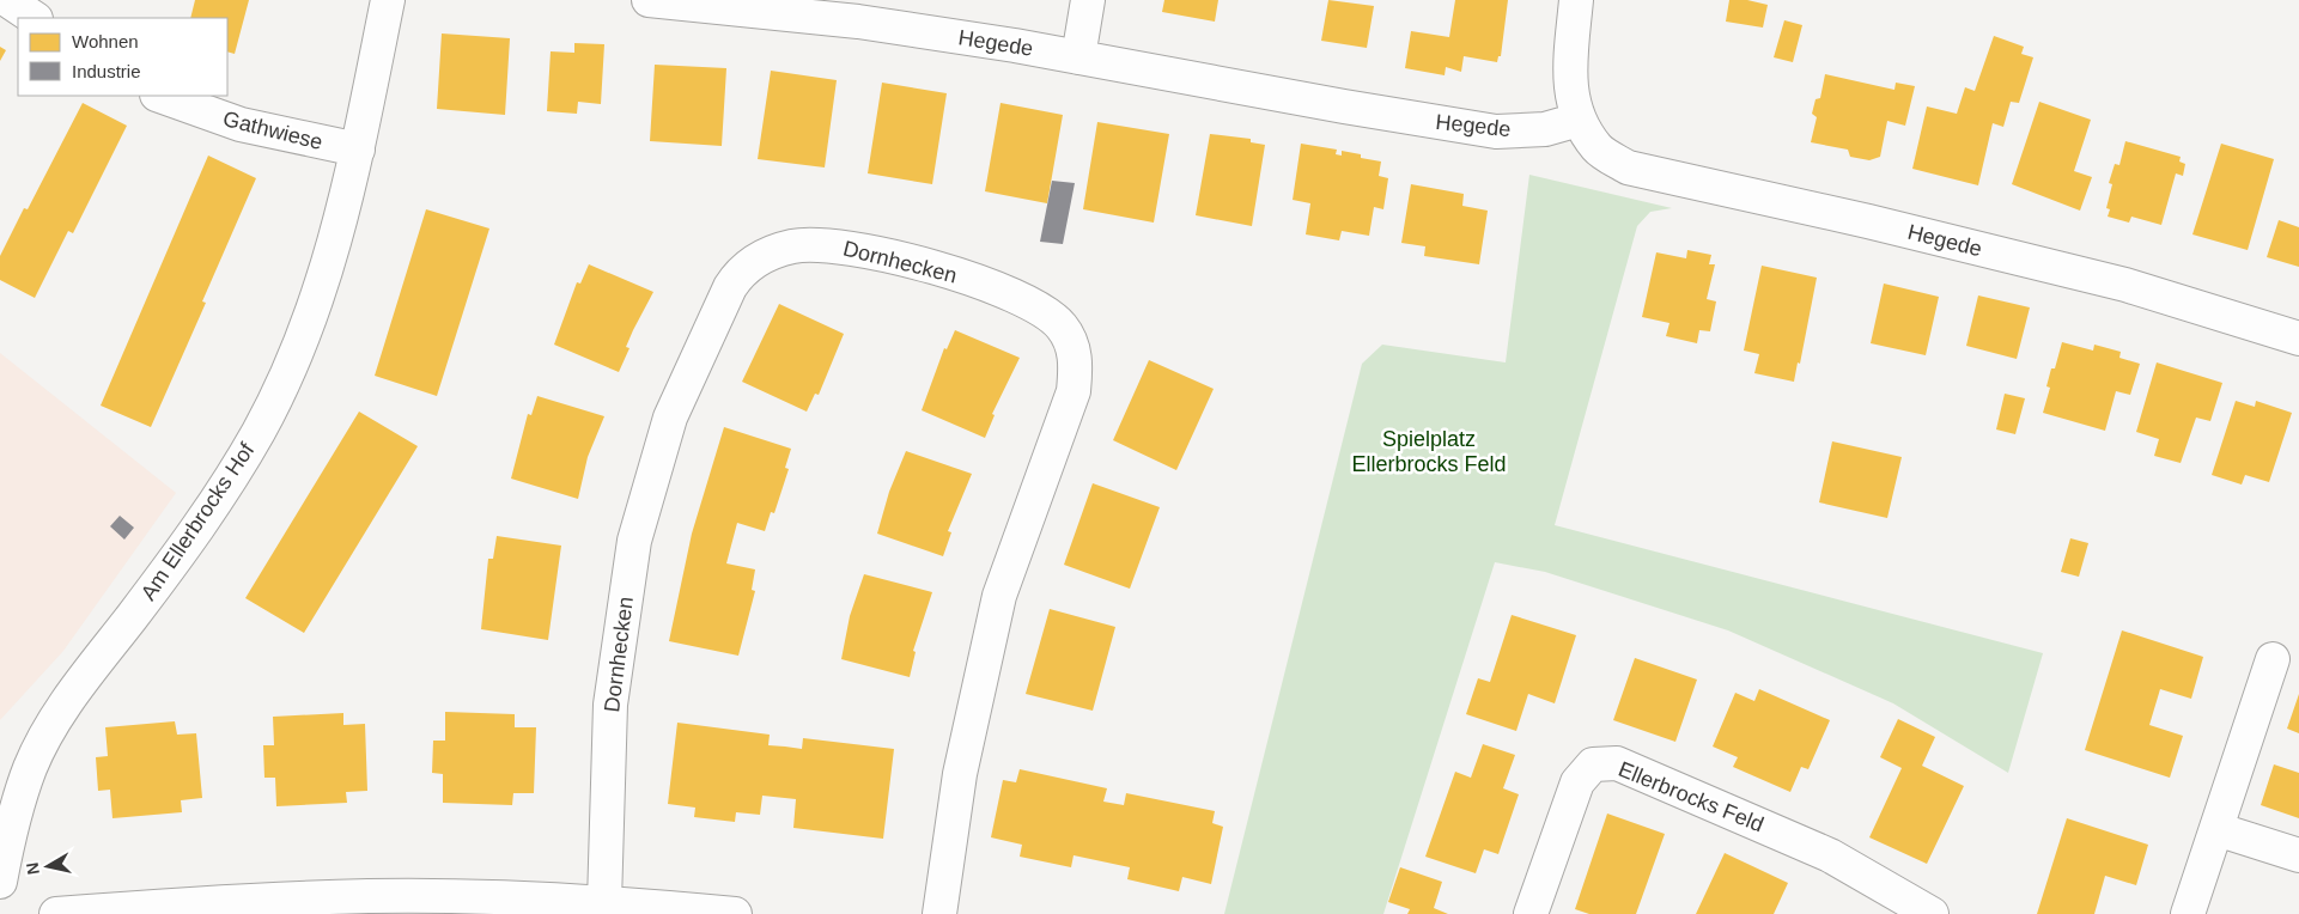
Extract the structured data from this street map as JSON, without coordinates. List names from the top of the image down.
{
  "streets": {
    "street": [
      "Hegede",
      "Gathwiese",
      "Dornhecken",
      "Am Ellerbrocks Hof",
      "Ellerbrocks Feld"
    ]
  },
  "crossings": [
    ["Gathwiese", "Am Ellerbrocks Hof"]
  ],
  "parks": ["Spielplatz Ellerbrocks Feld"],
  "legend": ["Wohnen", "Industrie"],
  "north": "left"
}
